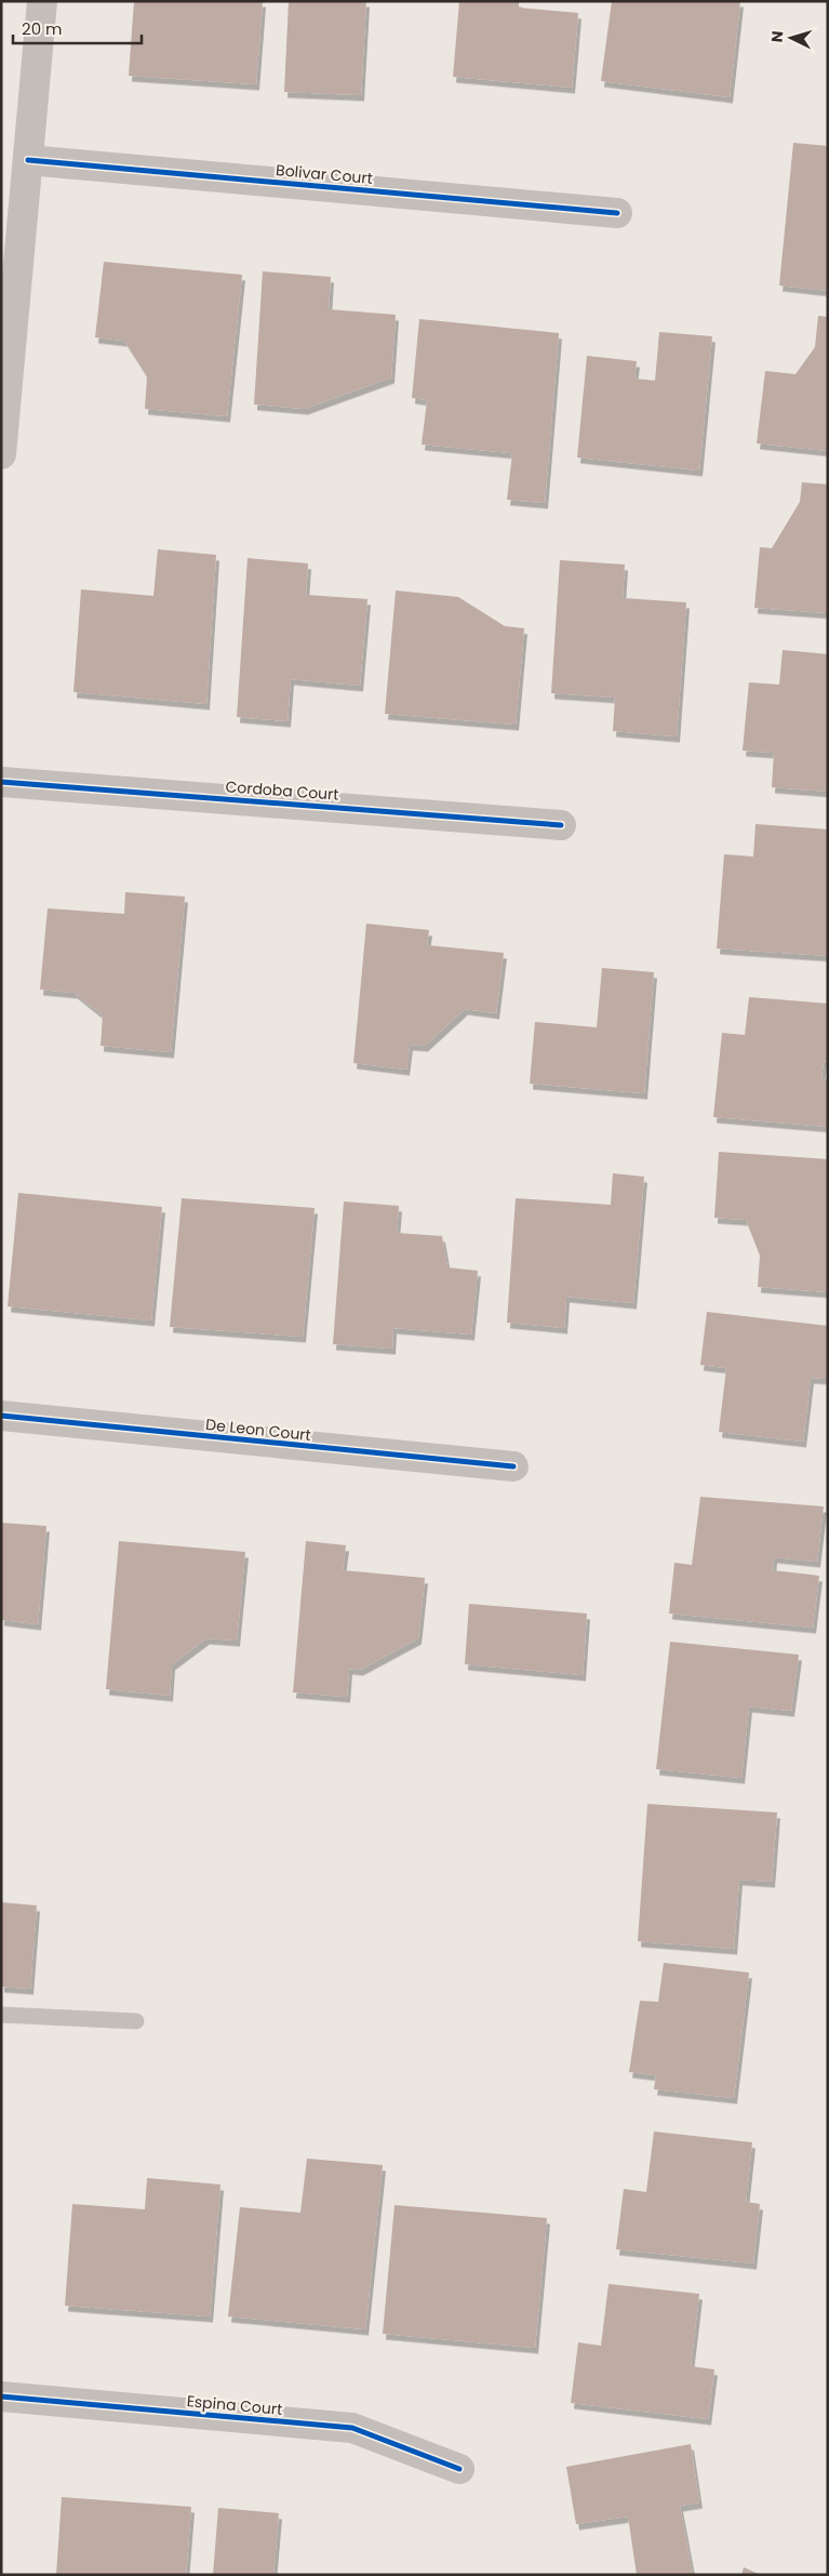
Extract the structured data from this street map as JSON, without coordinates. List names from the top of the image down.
{
  "streets": {
    "street": [
      "Bolivar Court",
      "Cordoba Court",
      "De Leon Court",
      "Espina Court"
    ]
  },
  "scale_bar": "20 m",
  "north": "left"
}
